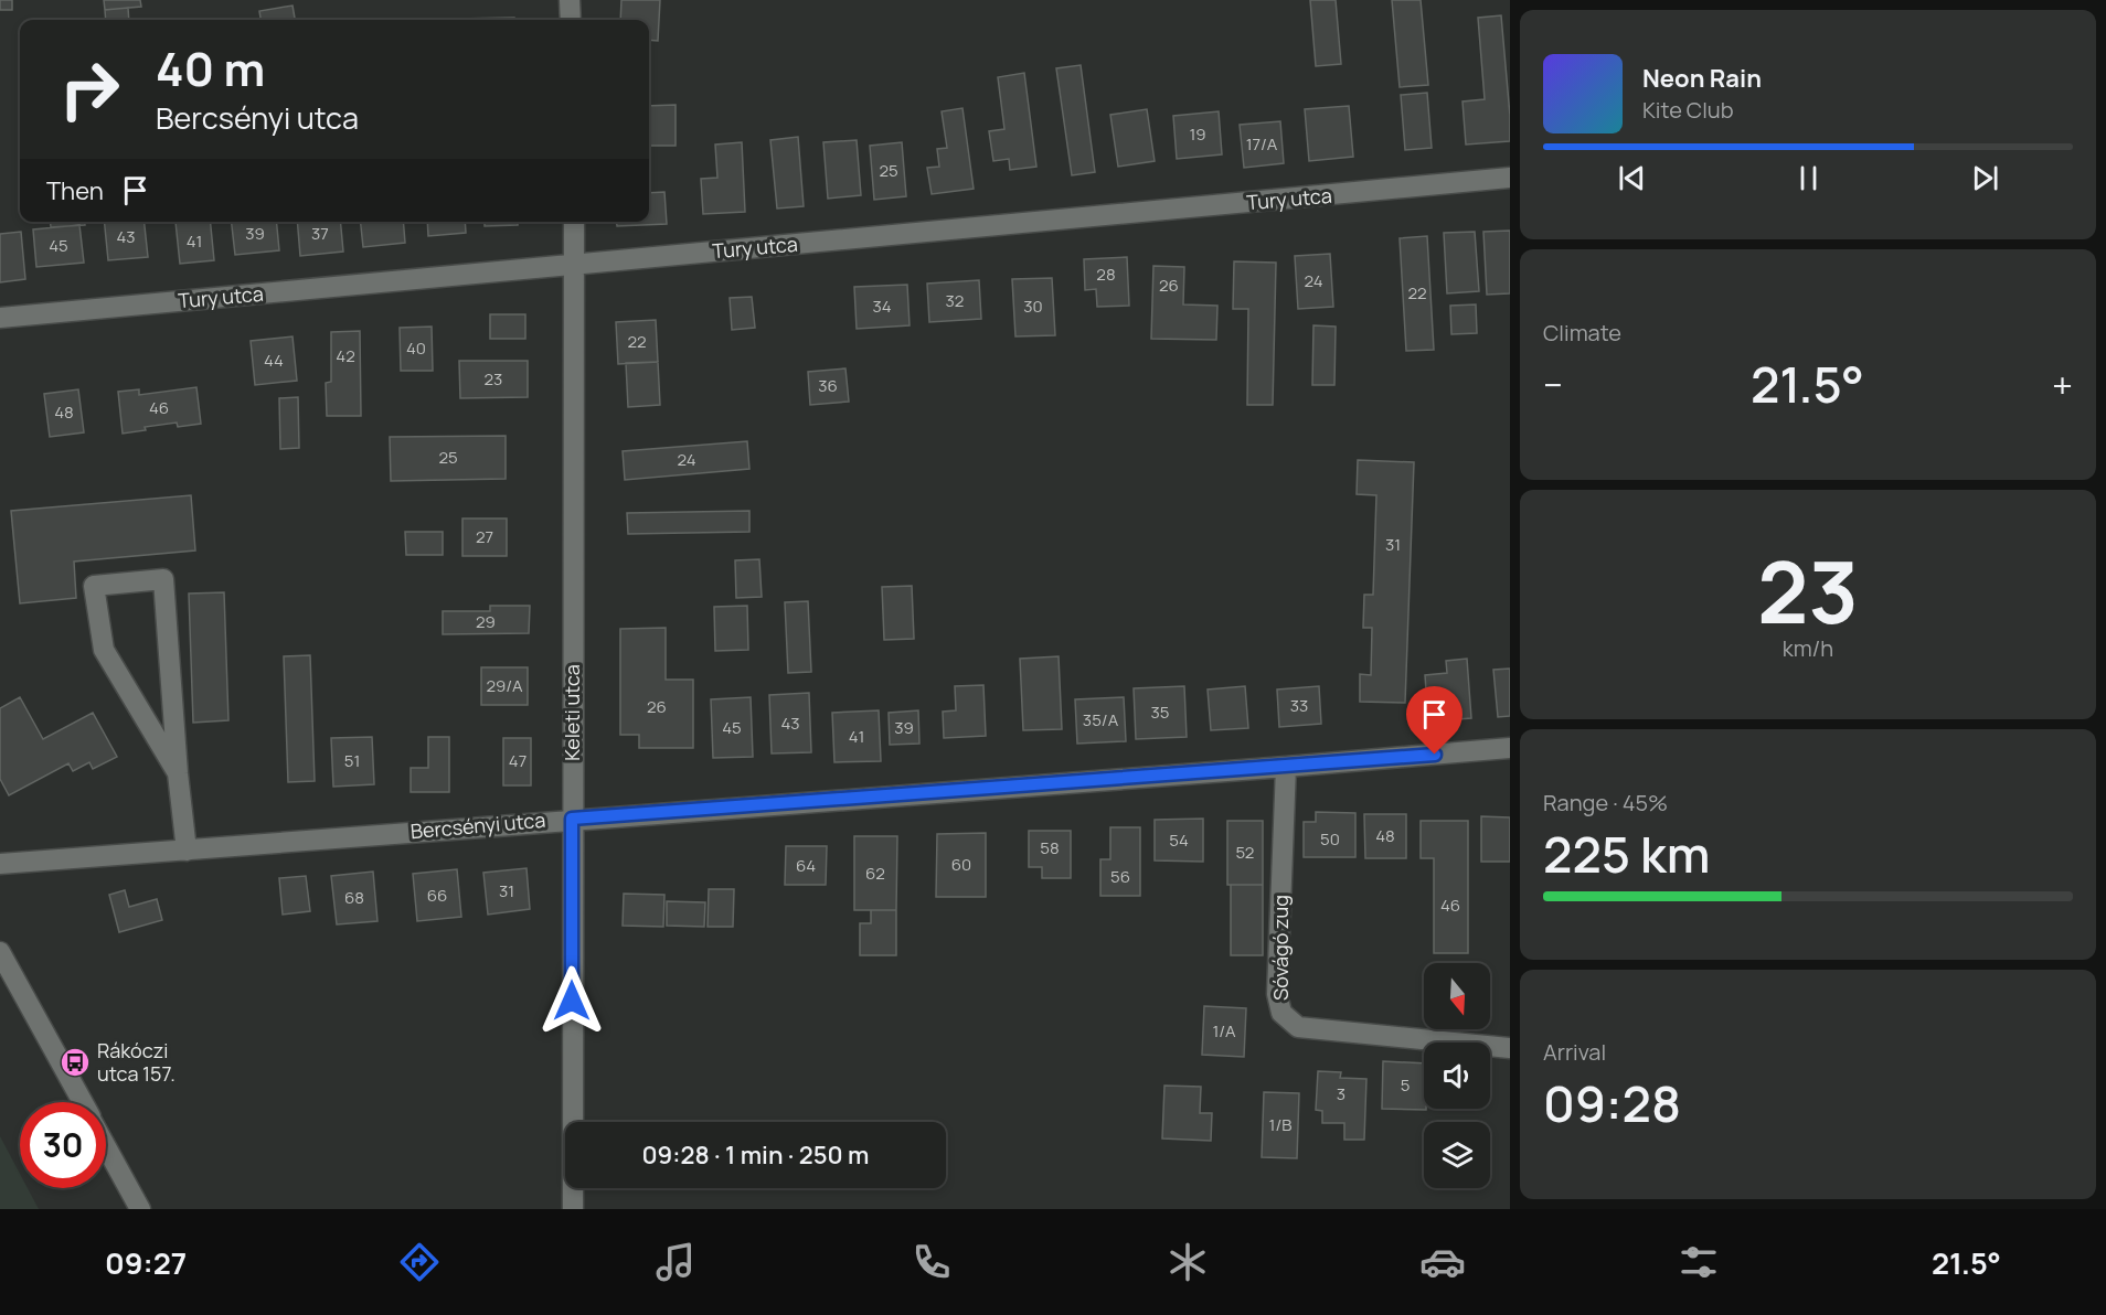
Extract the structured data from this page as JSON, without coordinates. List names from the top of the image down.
{
  "streets": {
    "street": [
      "Tury utca",
      "Keleti utca",
      "Bercsényi utca",
      "Sóvágó zug"
    ]
  },
  "crossings": [
    ["Tury utca", "Keleti utca"],
    ["Keleti utca", "Bercsényi utca"],
    ["Bercsényi utca", "Sóvágó zug"]
  ],
  "places": {
    "bus stop": ["Rákóczi utca 157."]
  },
  "house_numbers": [
    "19",
    "17/A",
    "25",
    "39",
    "37",
    "43",
    "41",
    "45",
    "28",
    "24",
    "26",
    "22",
    "32",
    "34",
    "30",
    "22",
    "40",
    "42",
    "44",
    "23",
    "36",
    "46",
    "48",
    "25",
    "24",
    "27",
    "31",
    "29",
    "29/A",
    "33",
    "26",
    "35",
    "35/A",
    "43",
    "45",
    "39",
    "41",
    "51",
    "47",
    "48",
    "50",
    "54",
    "58",
    "52",
    "60",
    "64",
    "62",
    "56",
    "31",
    "66",
    "68",
    "46",
    "1/A",
    "5",
    "3",
    "1/B"
  ],
  "north": "bottom",
  "page": {
    "turn": ["40 m", "Bercsényi utca"],
    "song": ["Neon Rain", "Kite Club"],
    "then": "Then",
    "tile": [
      "Climate",
      ["23", "km/h"],
      ["Range · 45%", "225 km"],
      ["Arrival", "09:28"]
    ],
    "heat": ["−", "21.5°", "+"],
    "limit": "30",
    "trip": "09:28 · 1 min · 250 m",
    "tabs": ["09:27", "21.5°"]
  }
}
